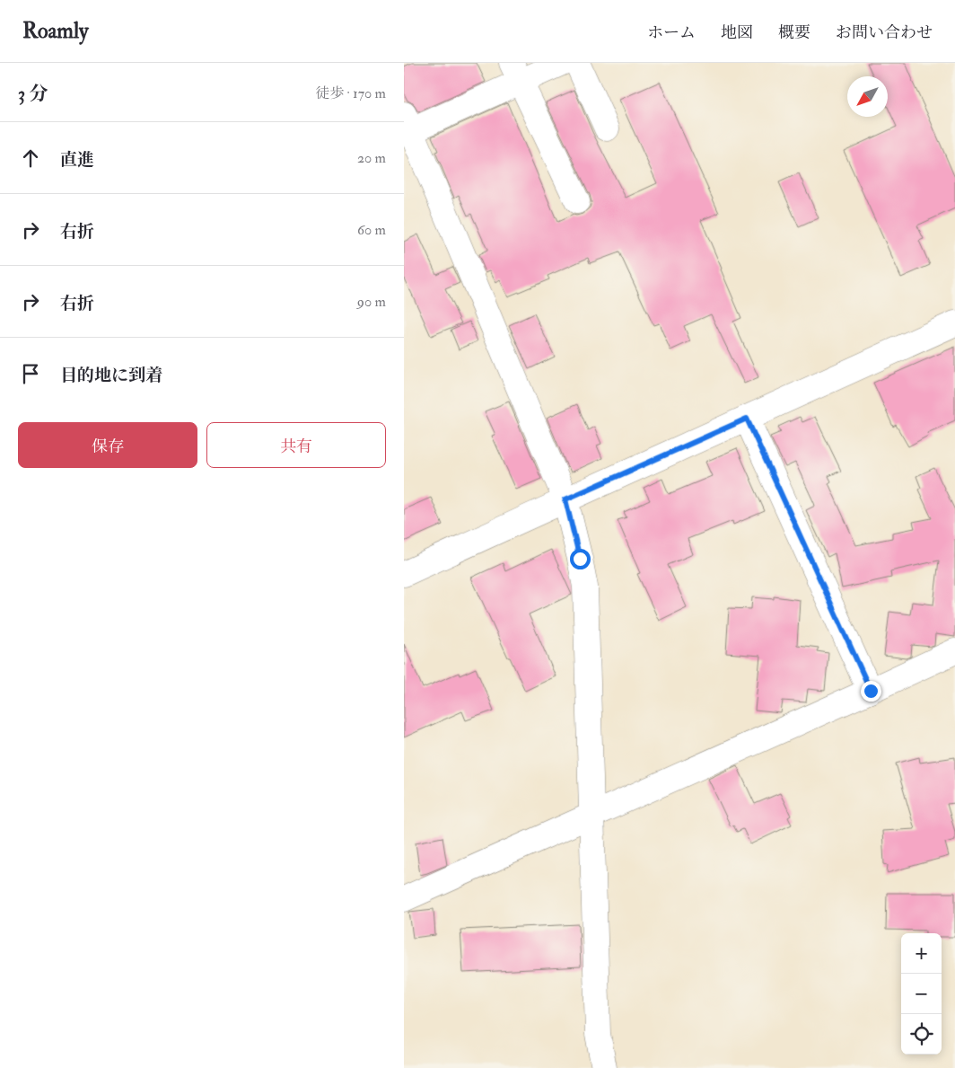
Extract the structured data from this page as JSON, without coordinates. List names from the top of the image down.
{
  "north": "bottom left",
  "page": {
    "header": "Roamly",
    "nav": [
      "ホーム",
      "地図",
      "概要",
      "お問い合わせ"
    ],
    "heading": ["3 分", "徒歩 · 170 m"],
    "list": [
      ["直進", "20 m"],
      ["右折", "60 m"],
      ["右折", "90 m"],
      "目的地に到着"
    ],
    "buttons": ["保存", "共有"],
    "map_buttons": ["+", "−"]
  }
}
